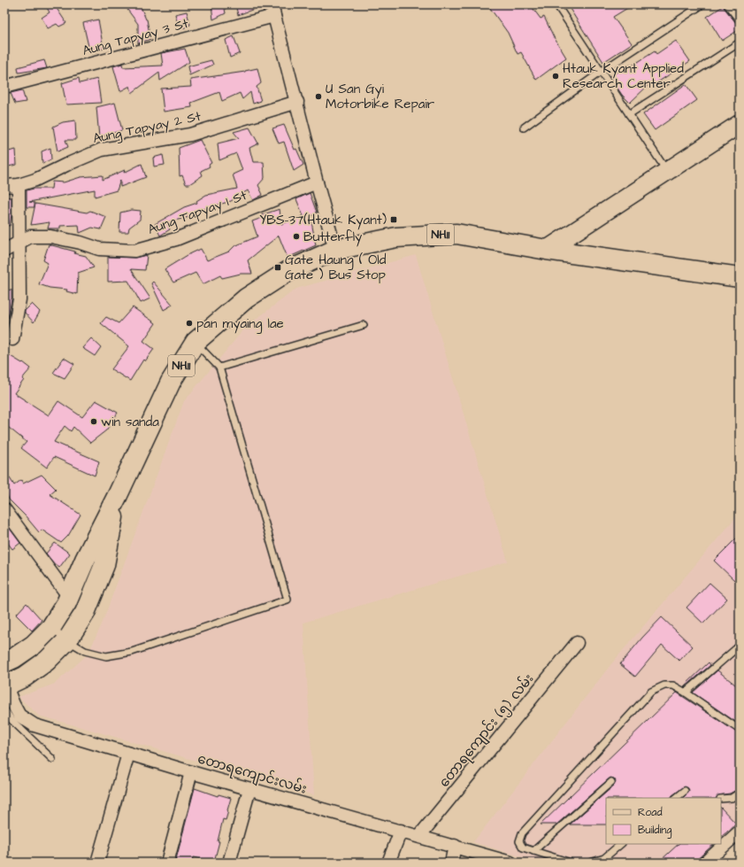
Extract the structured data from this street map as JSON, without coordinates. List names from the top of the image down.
{
  "streets": {
    "highway": ["NH11"],
    "street": [
      "Aung Tapyay 3 St",
      "Aung Tapyay 2 St",
      "Aung Tapyay 1 St",
      "တောရကျောင်း (၅) လမ်း",
      "တောရကျောင်းလမ်း"
    ]
  },
  "crossings": [
    ["NH11", "တောရကျောင်းလမ်း"],
    ["တောရကျောင်း (၅) လမ်း", "တောရကျောင်းလမ်း"]
  ],
  "places": {
    "other": [
      "Htauk Kyant Applied Research Center",
      "U San Gyi Motorbike Repair",
      "Butterfly",
      "pan myaing lae",
      "win sanda"
    ],
    "transit": ["YBS-37(Htauk Kyant)", "Gate Haung ( Old Gate ) Bus Stop"]
  },
  "legend": ["Road", "Building"]
}
